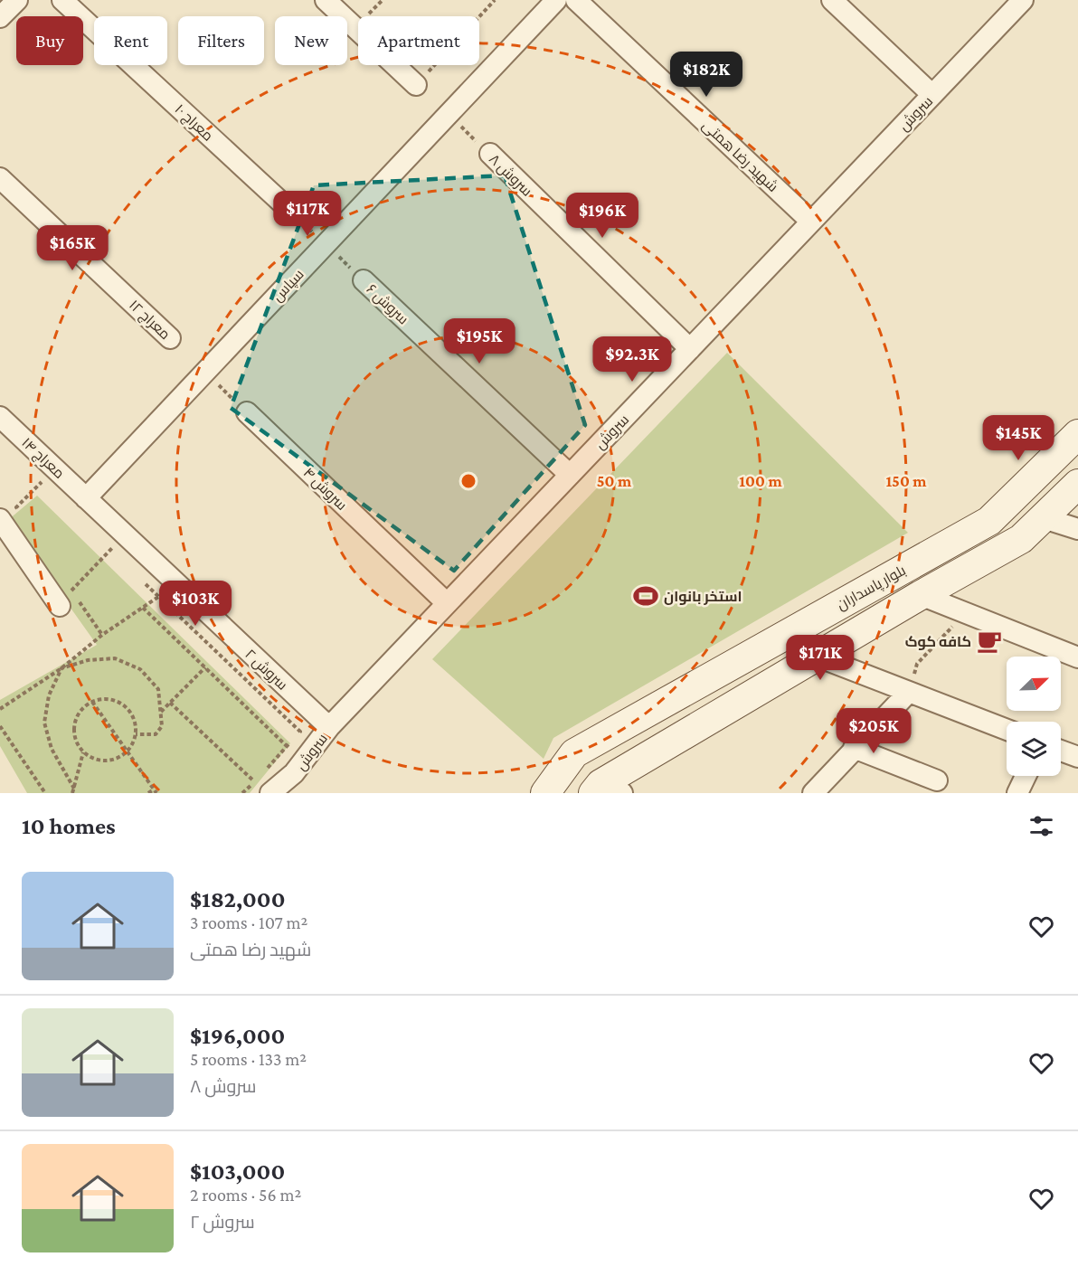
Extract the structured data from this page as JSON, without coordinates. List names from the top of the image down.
{
  "streets": {
    "main road": ["بلوار پاسداران"],
    "street": [
      "سروش",
      "معراج ۱۰",
      "شهید رضا همتی",
      "سروش ۸",
      "سپاس",
      "سروش ۶",
      "معراج ۱۲",
      "معراج ۱۴",
      "سروش ۴",
      "سروش ۲"
    ]
  },
  "crossings": [
    ["سروش", "شهید رضا همتی"],
    ["سروش", "سروش ۸"],
    ["سروش", "سروش ۶"],
    ["سروش", "سروش ۴"],
    ["سروش", "سروش ۲"],
    ["سروش ۸", "سپاس"],
    ["سپاس", "سروش ۶"],
    ["سپاس", "معراج ۱۴"],
    ["سپاس", "سروش ۲"],
    ["معراج ۱۴", "سروش ۲"]
  ],
  "places": {
    "sports": ["استخر بانوان"],
    "cafe": ["کافه کوک"]
  },
  "north": "top right",
  "page": {
    "chip": [
      "Buy",
      "Rent",
      "Filters",
      "New",
      "Apartment"
    ],
    "price": [
      "$182K",
      "$117K",
      "$196K",
      "$165K",
      "$195K",
      "$92.3K",
      "$145K",
      "$103K",
      "$171K",
      "$205K"
    ],
    "heading": "10 homes",
    "list": [
      {
        "name": "$182,000",
        "note": "3 rooms · 107 m² · شهید رضا همتی"
      },
      {
        "name": "$196,000",
        "note": "5 rooms · 133 m² · سروش ۸"
      },
      {
        "name": "$103,000",
        "note": "2 rooms · 56 m² · سروش ۲"
      }
    ]
  },
  "rings": ["50 m", "100 m", "150 m"]
}
